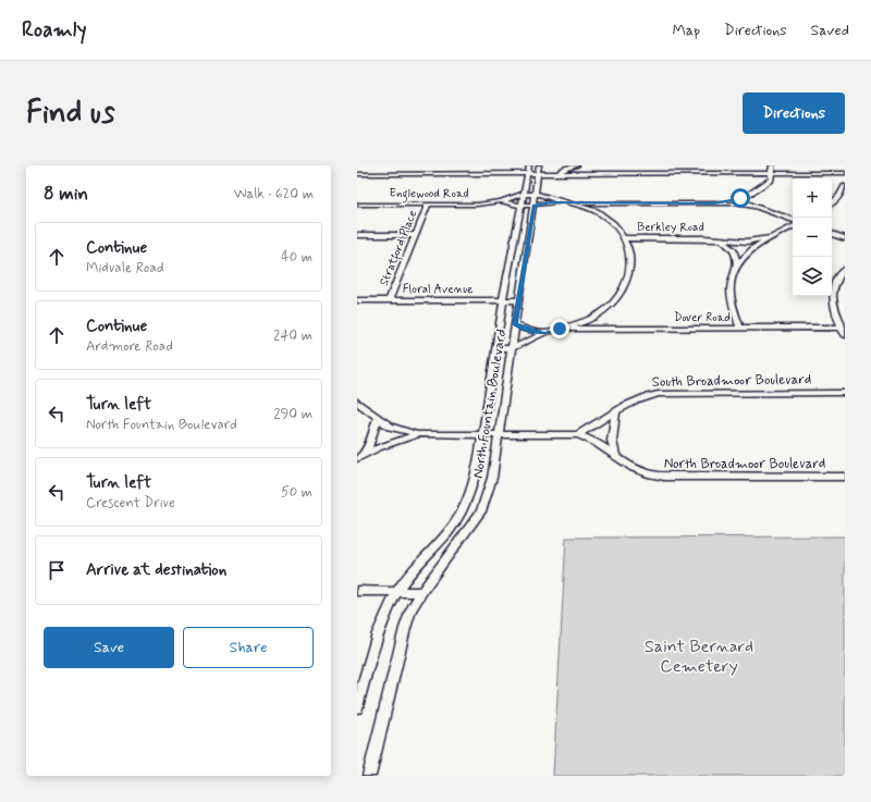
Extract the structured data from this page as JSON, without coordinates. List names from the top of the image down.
{
  "streets": {
    "street": [
      "Englewood Road",
      "Berkley Road",
      "Stratford Place",
      "Floral Avenue",
      "Dover Road",
      "South Broadmoor Boulevard",
      "North Fountain Boulevard",
      "North Broadmoor Boulevard"
    ]
  },
  "crossings": [
    ["Englewood Road", "Berkley Road"],
    ["Englewood Road", "Stratford Place"],
    ["Englewood Road", "Floral Avenue"],
    ["Englewood Road", "Dover Road"],
    ["Englewood Road", "North Fountain Boulevard"],
    ["Berkley Road", "Floral Avenue"],
    ["Berkley Road", "Dover Road"],
    ["Berkley Road", "North Fountain Boulevard"],
    ["Stratford Place", "Floral Avenue"],
    ["Floral Avenue", "Dover Road"],
    ["Floral Avenue", "North Fountain Boulevard"],
    ["Dover Road", "North Fountain Boulevard"],
    ["South Broadmoor Boulevard", "North Broadmoor Boulevard"]
  ],
  "parks": ["Saint Bernard Cemetery"],
  "page": {
    "header": "Roamly",
    "nav": ["Map", "Directions", "Saved"],
    "buttons": [
      "Directions",
      ["Save", "Share"]
    ],
    "title": "Find us",
    "heading": ["8 min", "Walk · 620 m"],
    "map_buttons": ["+", "−"],
    "list": [
      ["Continue", "Midvale Road", "40 m"],
      ["Continue", "Ardmore Road", "240 m"],
      ["Turn left", "North Fountain Boulevard", "290 m"],
      ["Turn left", "Crescent Drive", "50 m"],
      "Arrive at destination"
    ]
  }
}
